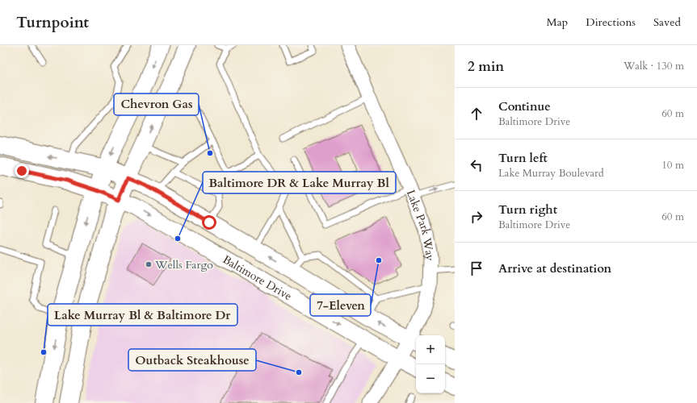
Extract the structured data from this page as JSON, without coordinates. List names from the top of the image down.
{
  "streets": {
    "main road": ["Baltimore Drive"],
    "street": ["Lake Park Way"]
  },
  "crossings": [
    ["Lake Park Way", "Baltimore Drive"]
  ],
  "places": [
    "Chevron Gas",
    "Baltimore DR & Lake Murray Bl",
    "7-Eleven",
    "Wells Fargo",
    "Lake Murray Bl & Baltimore Dr",
    "Outback Steakhouse"
  ],
  "page": {
    "header": "Turnpoint",
    "nav": ["Map", "Directions", "Saved"],
    "heading": ["2 min", "Walk · 130 m"],
    "list": [
      ["Continue", "Baltimore Drive", "60 m"],
      ["Turn left", "Lake Murray Boulevard", "10 m"],
      ["Turn right", "Baltimore Drive", "60 m"],
      "Arrive at destination"
    ],
    "map_buttons": ["+", "−"]
  }
}
